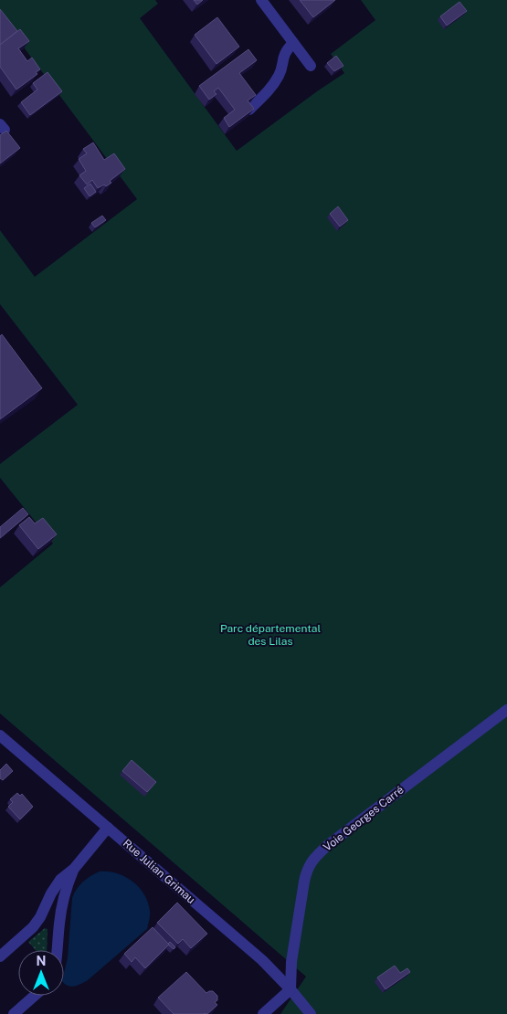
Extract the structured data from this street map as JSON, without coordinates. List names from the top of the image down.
{
  "streets": {
    "street": ["Voie Georges Carré", "Rue Julian Grimau"]
  },
  "crossings": [
    ["Voie Georges Carré", "Rue Julian Grimau"]
  ],
  "parks": ["Parc départemental des Lilas"],
  "north": "top"
}
